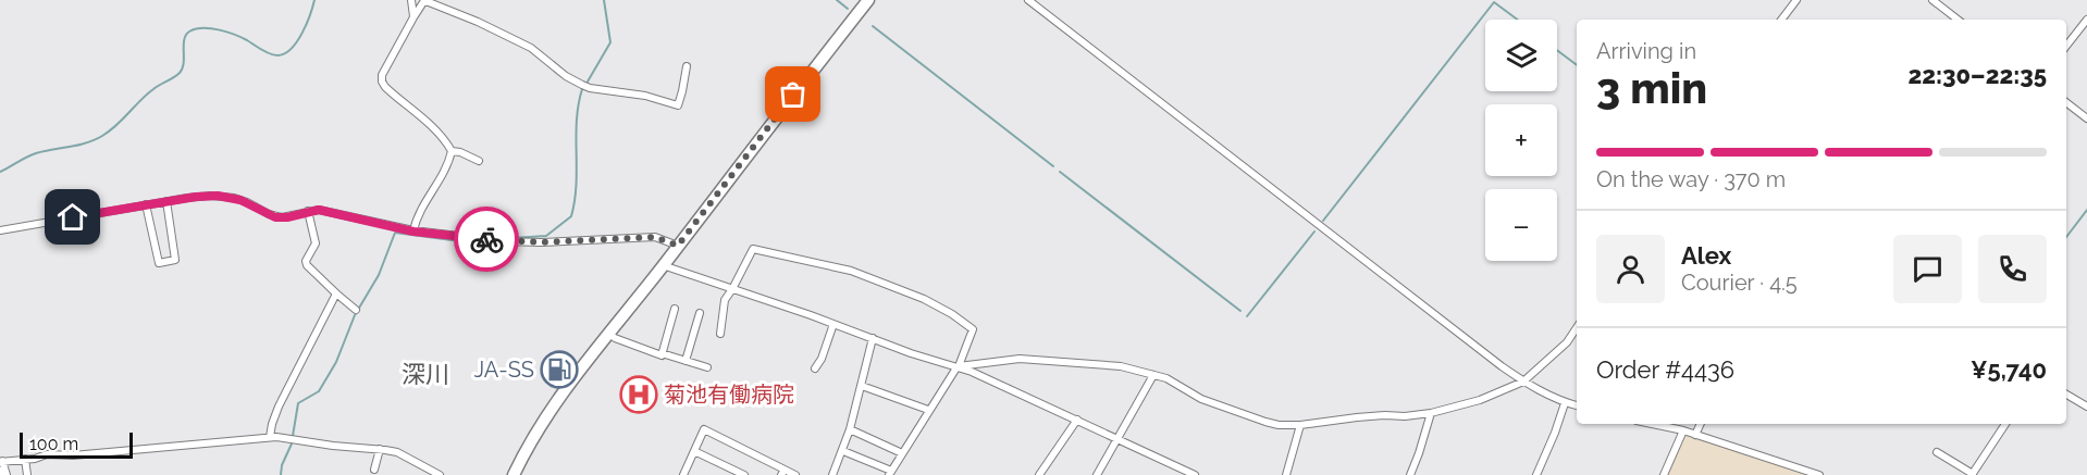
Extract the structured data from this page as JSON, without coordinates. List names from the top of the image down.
{
  "districts": ["深川"],
  "places": {
    "fuel station": ["JA-SS"],
    "hospital": ["菊池有働病院"]
  },
  "scale_bar": "100 m",
  "page": {
    "map_buttons": ["+", "−"],
    "heading": ["3 min", "Arriving in", "22:30–22:35"],
    "panel": [
      "Alex",
      "Courier · 4.5",
      "Order #4436",
      "¥5,740"
    ],
    "bar": "On the way · 370 m",
    "scale": "100 m"
  }
}
